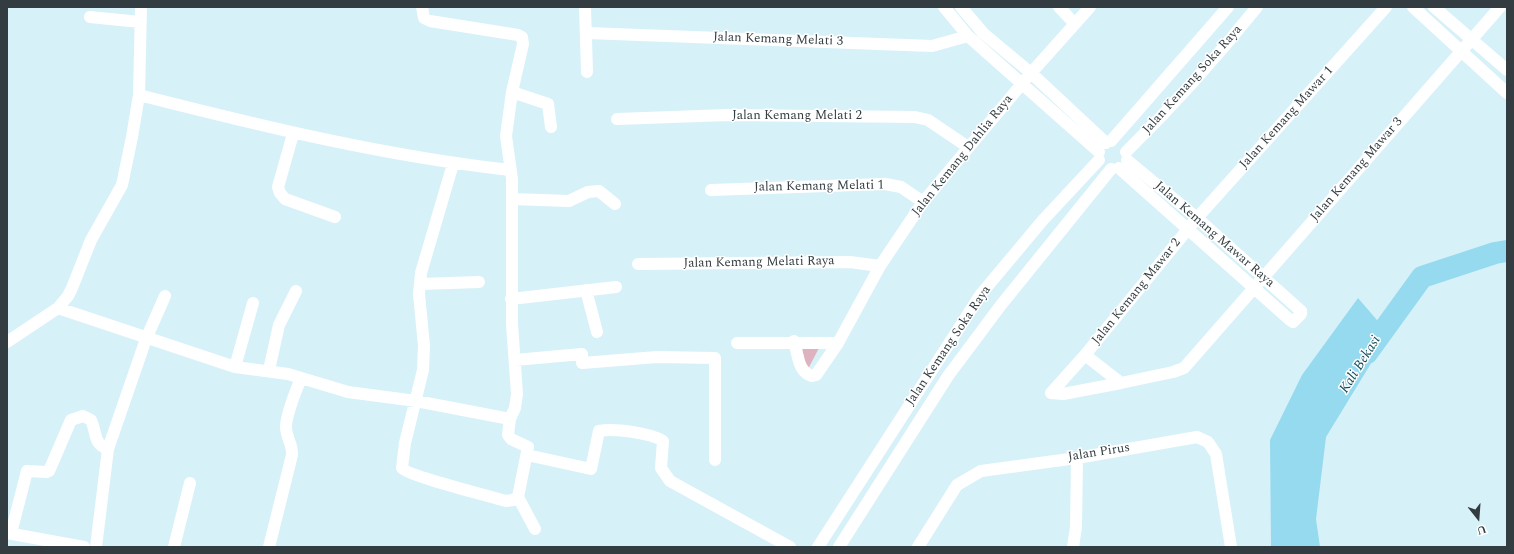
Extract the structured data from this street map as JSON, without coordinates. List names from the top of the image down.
{
  "streets": {
    "street": [
      "Jalan Kemang Melati 3",
      "Jalan Kemang Soka Raya",
      "Jalan Kemang Melati 2",
      "Jalan Kemang Mawar 1",
      "Jalan Kemang Dahlia Raya",
      "Jalan Kemang Mawar 3",
      "Jalan Kemang Melati 1",
      "Jalan Kemang Mawar Raya",
      "Jalan Kemang Melati Raya",
      "Jalan Kemang Mawar 2",
      "Jalan Pirus"
    ]
  },
  "crossings": [
    ["Jalan Kemang Soka Raya", "Jalan Kemang Mawar Raya"],
    ["Jalan Kemang Melati 2", "Jalan Kemang Dahlia Raya"],
    ["Jalan Kemang Mawar 1", "Jalan Kemang Mawar Raya"],
    ["Jalan Kemang Mawar 1", "Jalan Kemang Mawar 2"],
    ["Jalan Kemang Dahlia Raya", "Jalan Kemang Melati 1"],
    ["Jalan Kemang Dahlia Raya", "Jalan Kemang Melati Raya"],
    ["Jalan Kemang Mawar 3", "Jalan Kemang Mawar Raya"],
    ["Jalan Kemang Mawar Raya", "Jalan Kemang Mawar 2"]
  ],
  "water": ["Kali Bekasi"],
  "north": "bottom"
}
